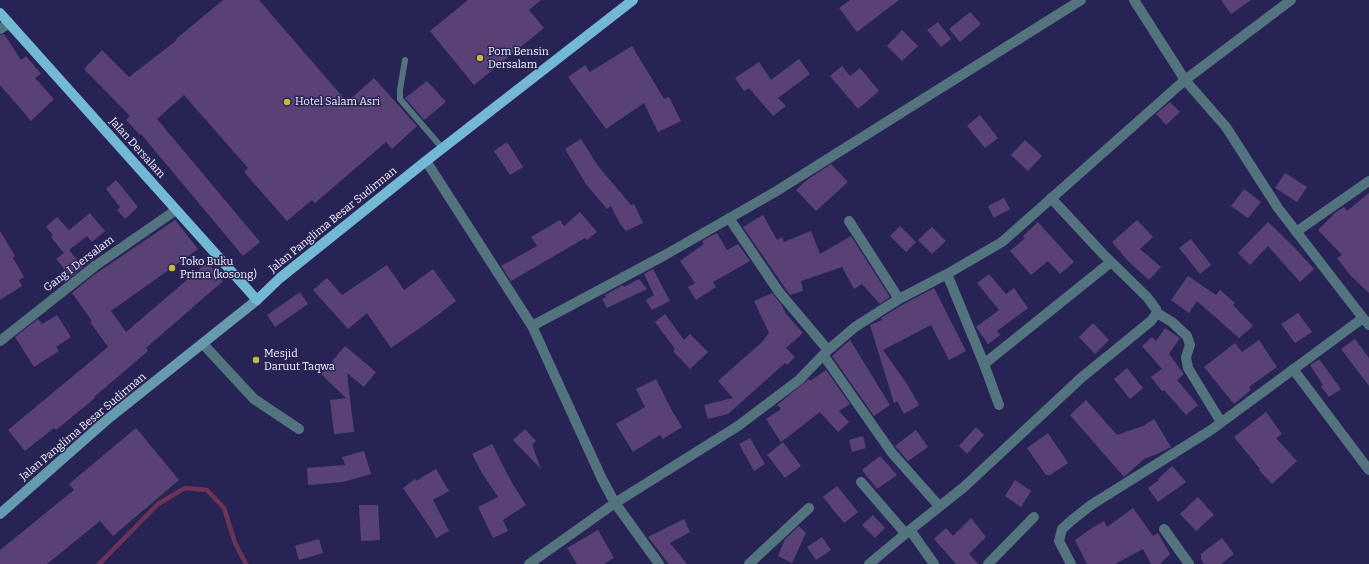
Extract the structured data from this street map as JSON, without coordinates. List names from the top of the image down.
{
  "streets": {
    "main road": ["Jalan Dersalam", "Jalan Panglima Besar Sudirman"],
    "street": ["Gang I Dersalam"]
  },
  "crossings": [
    ["Jalan Dersalam", "Jalan Panglima Besar Sudirman"],
    ["Jalan Dersalam", "Gang I Dersalam"]
  ],
  "places": [
    "Pom Bensin Dersalam",
    "Hotel Salam Asri",
    "Toko Buku Prima (kosong)",
    "Mesjid Daruut Taqwa"
  ]
}
